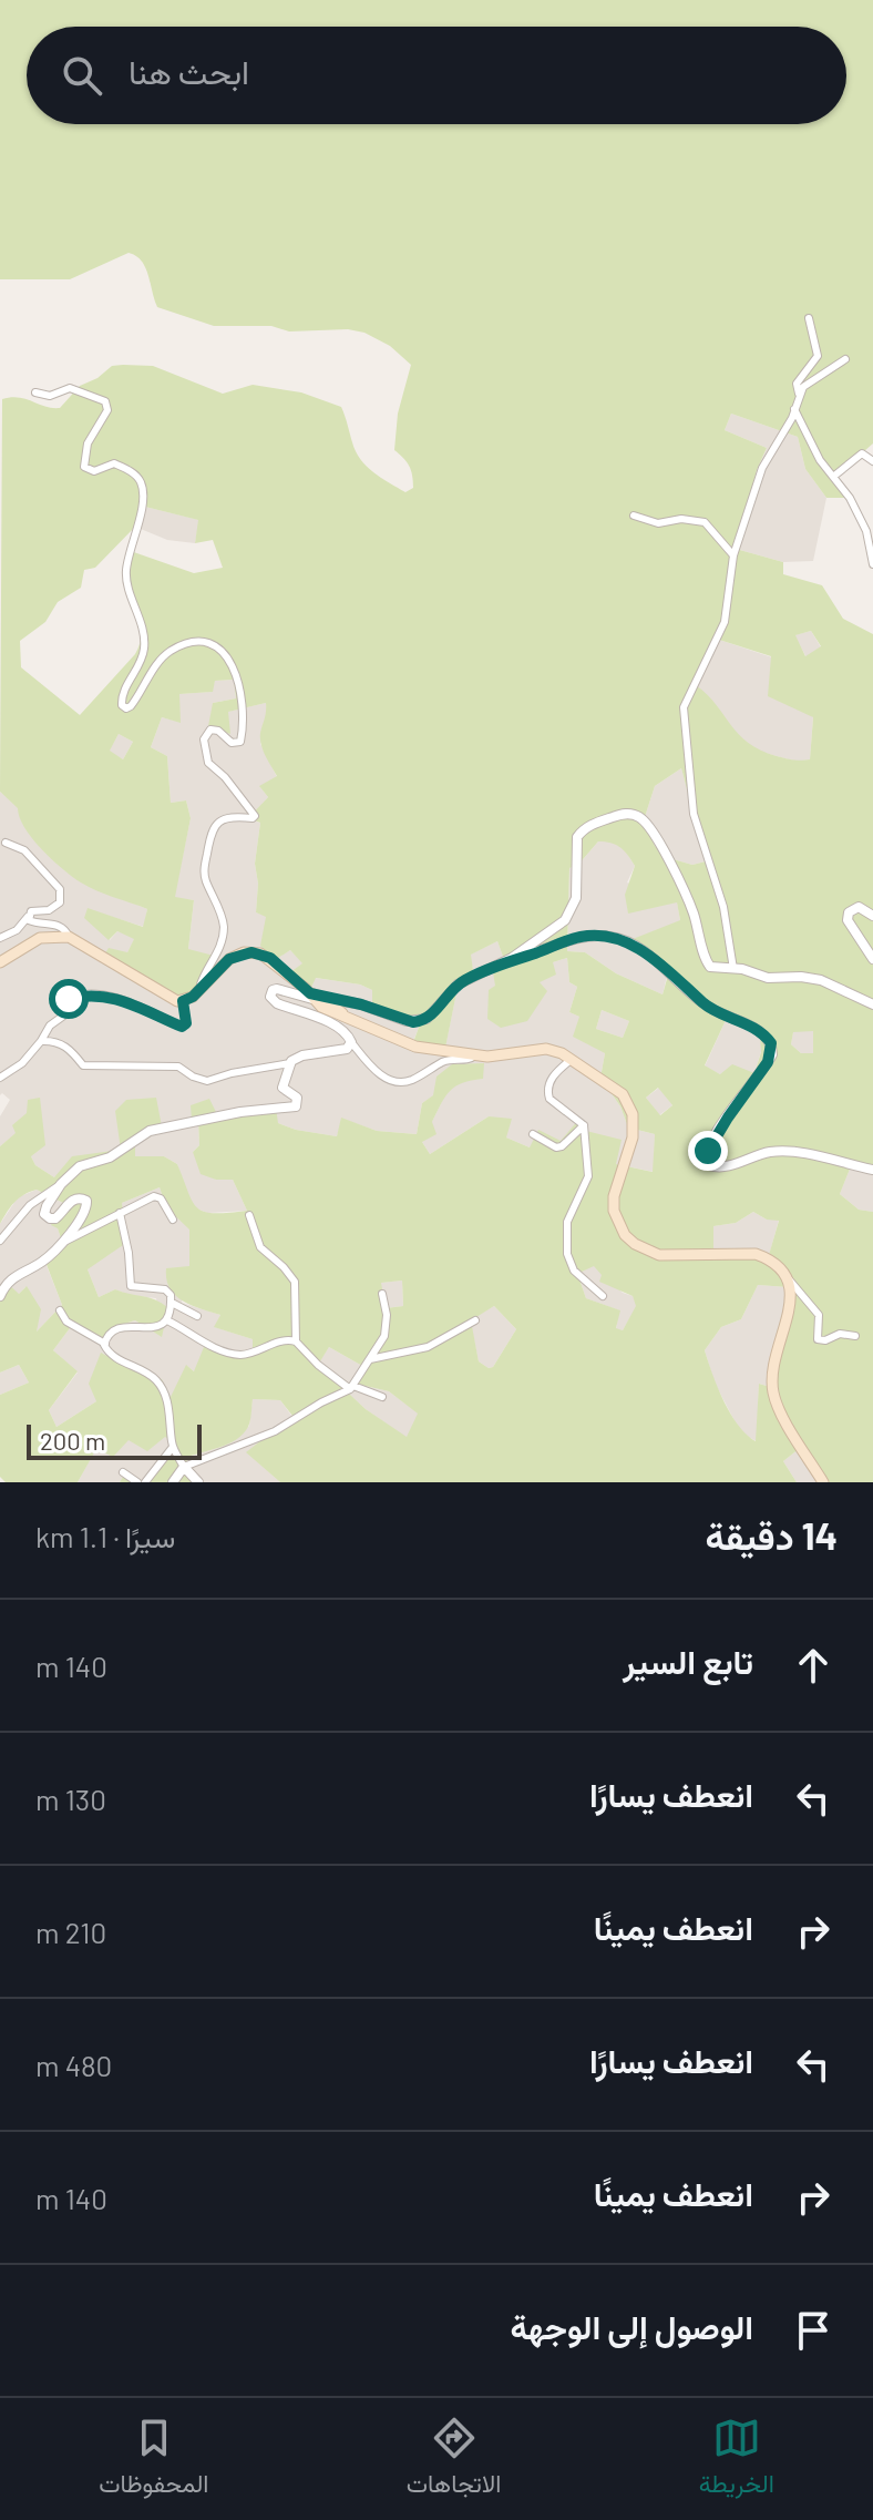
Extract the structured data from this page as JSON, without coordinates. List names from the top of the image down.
{
  "scale_bar": "200 m",
  "page": {
    "search": "ابحث هنا",
    "scale": "200 m",
    "heading": ["14 دقيقة", "سيرًا · 1.1 km"],
    "list": [
      ["تابع السير", "140 m"],
      ["انعطف يسارًا", "130 m"],
      ["انعطف يمينًا", "210 m"],
      ["انعطف يسارًا", "480 m"],
      ["انعطف يمينًا", "140 m"],
      "الوصول إلى الوجهة"
    ],
    "nav": ["الخريطة", "الاتجاهات", "المحفوظات"]
  }
}
